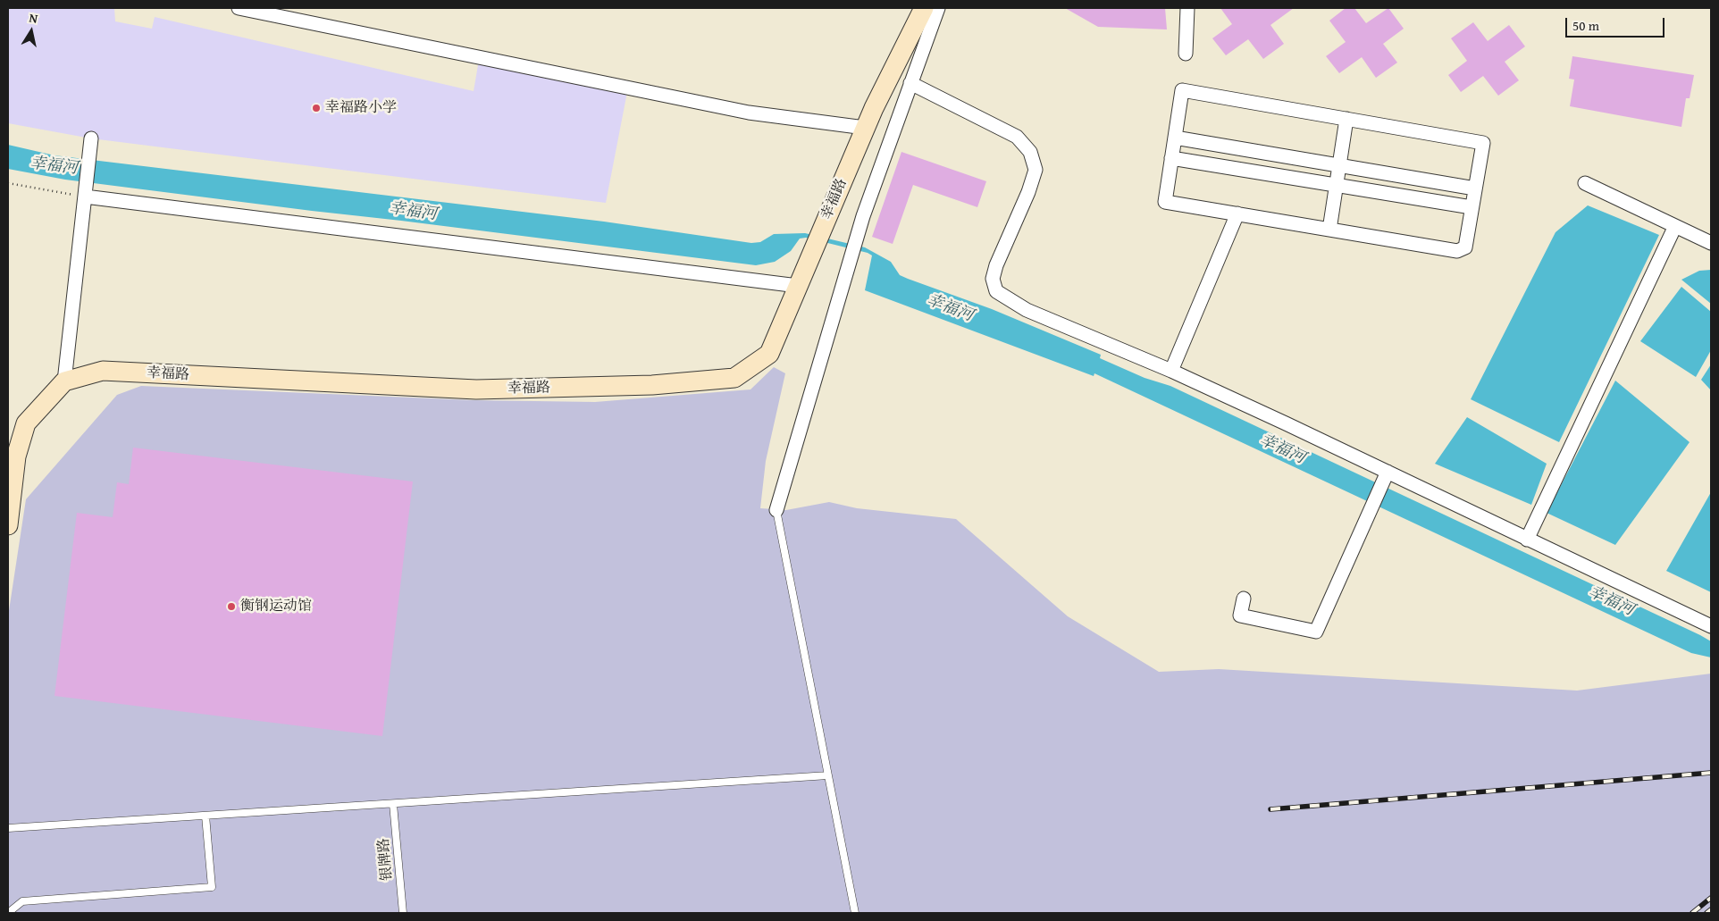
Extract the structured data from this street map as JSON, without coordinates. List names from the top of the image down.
{
  "streets": {
    "street": ["幸福路"],
    "lane": ["银牌路"]
  },
  "water": ["幸福河"],
  "places": ["幸福路小学", "衡钢运动馆"],
  "scale_bar": "50 m",
  "north": "top"
}
